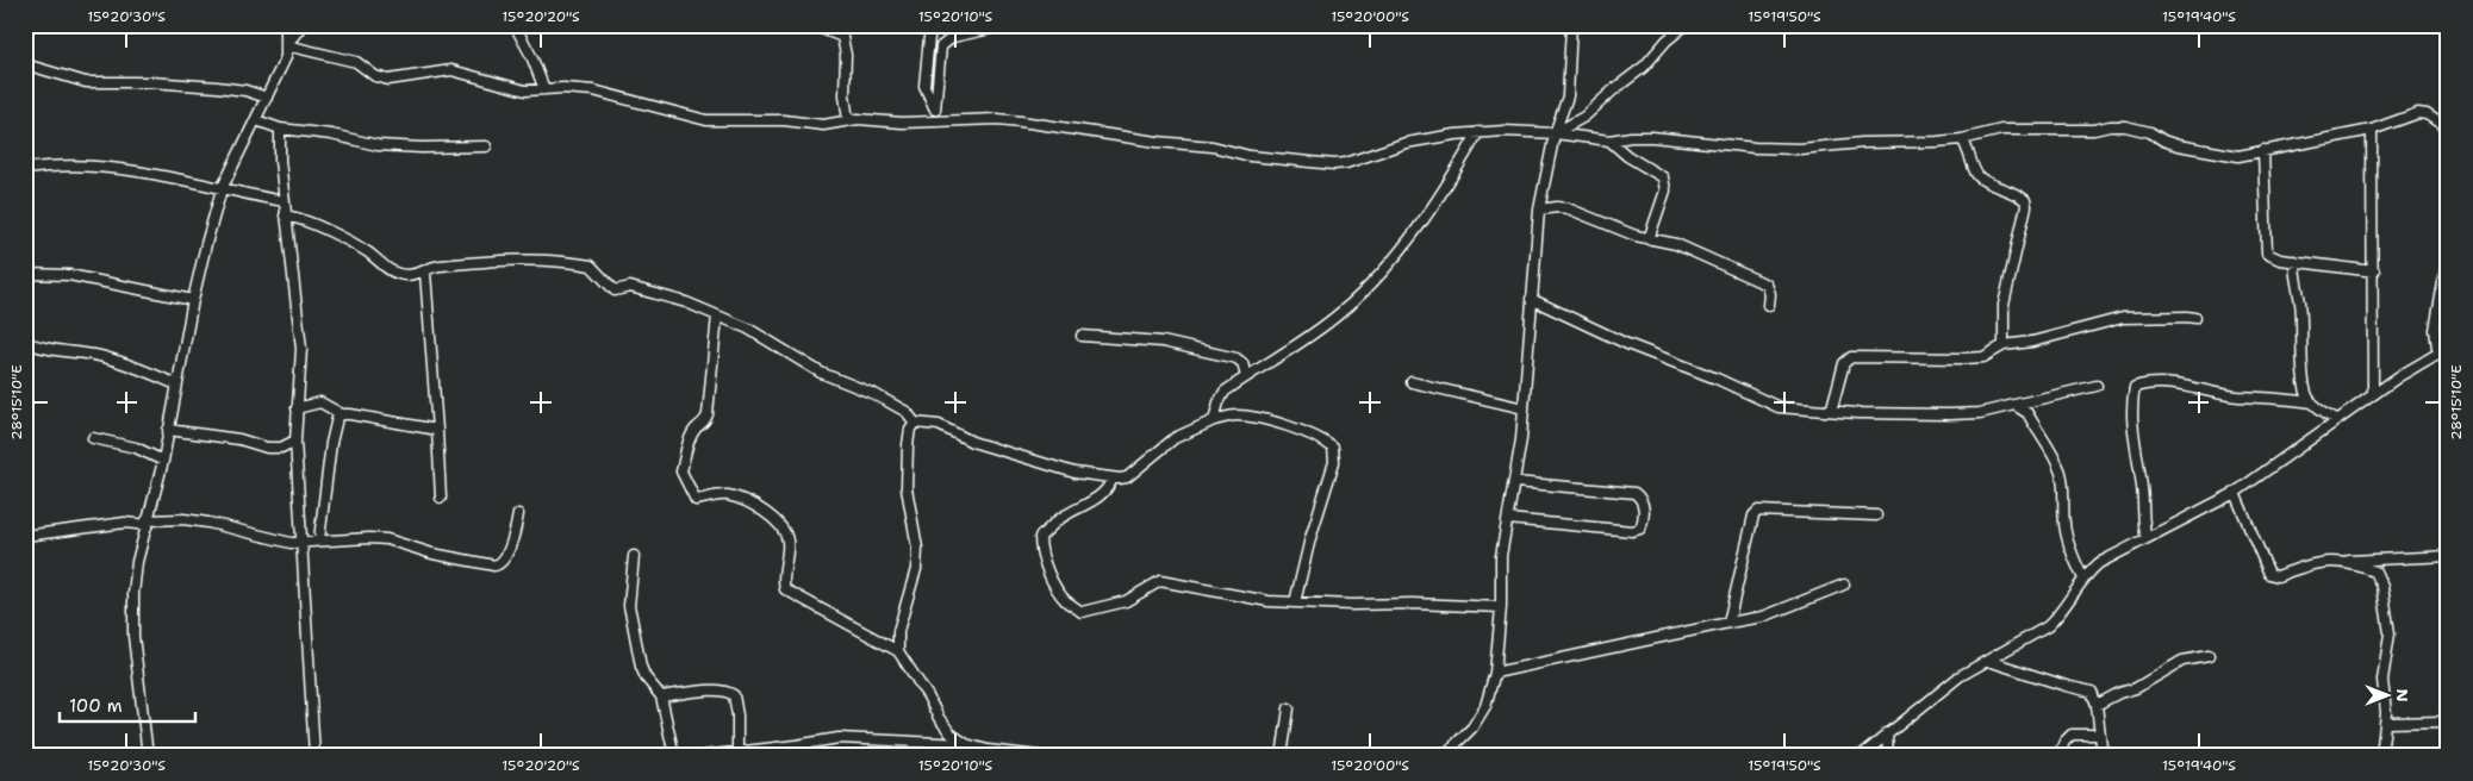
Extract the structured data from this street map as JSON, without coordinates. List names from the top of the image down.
{
  "scale_bar": "100 m",
  "north": "right",
  "coordinates": [
    "15°20'30\"S",
    "15°20'20\"S",
    "15°20'10\"S",
    "15°20'00\"S",
    "15°19'50\"S",
    "15°19'40\"S",
    "28°15'10\"E"
  ]
}
